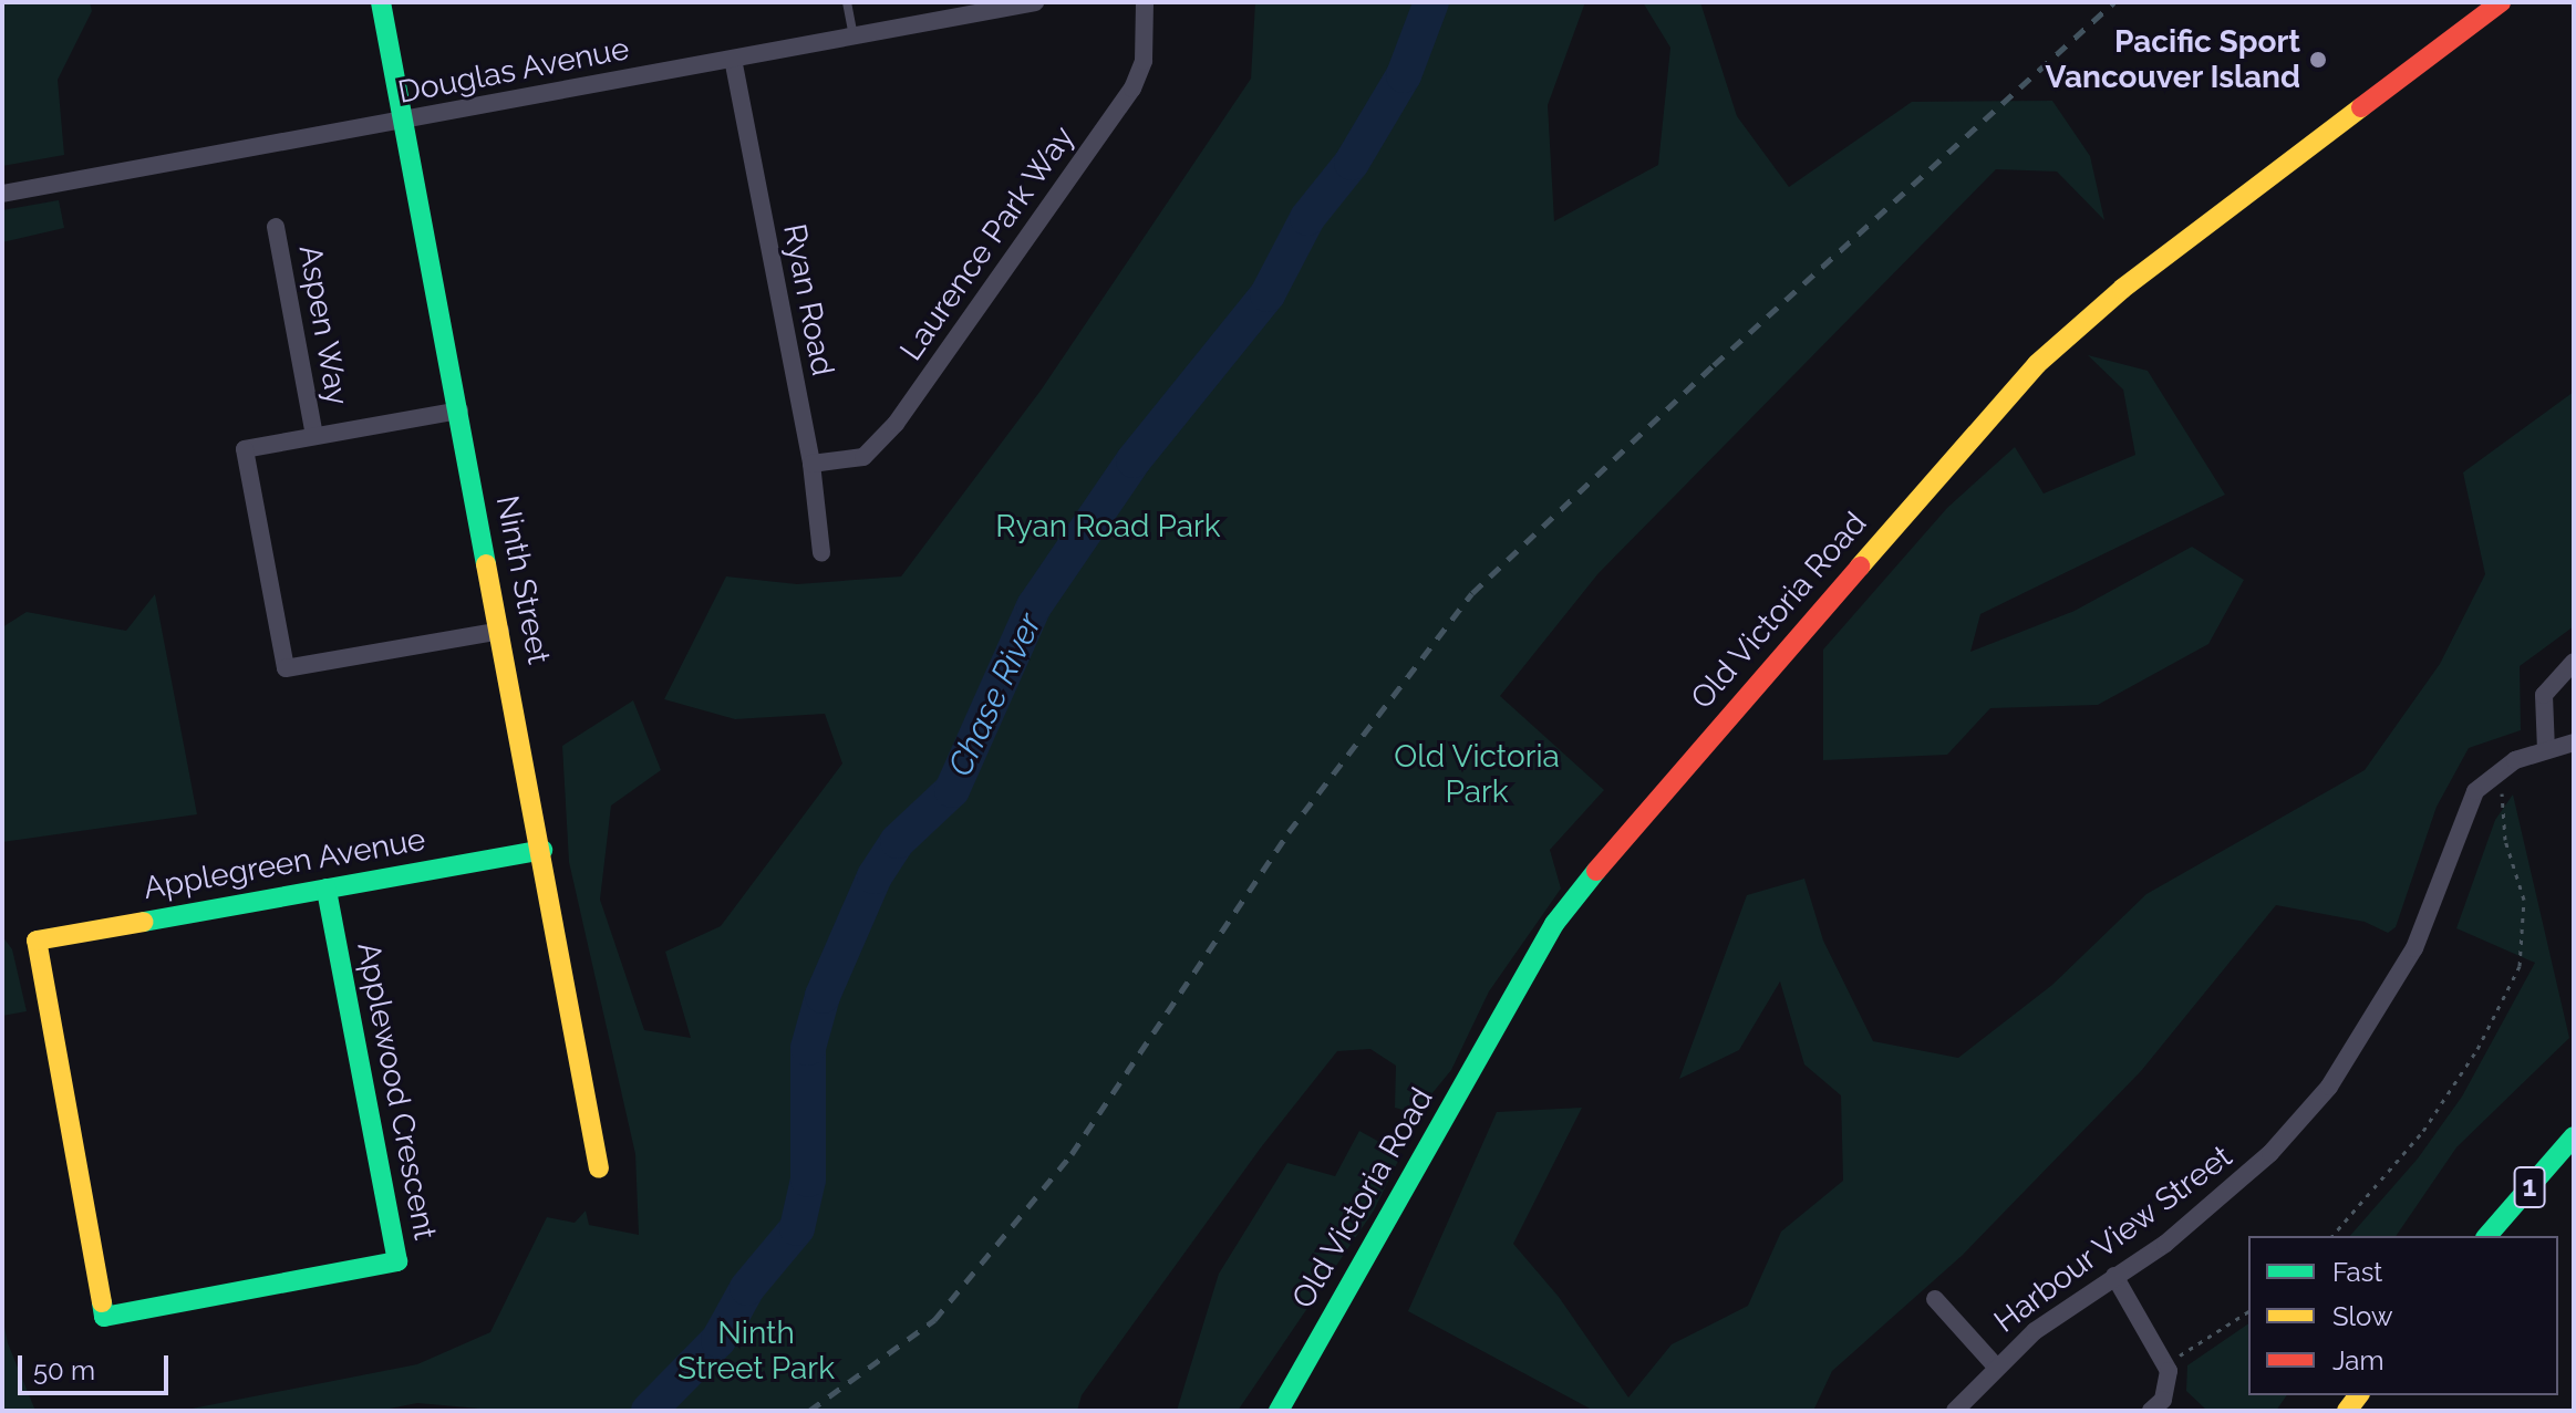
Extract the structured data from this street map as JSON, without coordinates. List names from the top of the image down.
{
  "streets": {
    "main road": [
      "Ninth Street",
      "Old Victoria Road",
      "Applegreen Avenue",
      "Applewood Crescent",
      "1"
    ],
    "street": [
      "Douglas Avenue",
      "Laurence Park Way",
      "Ryan Road",
      "Aspen Way",
      "Harbour View Street"
    ]
  },
  "crossings": [
    ["Douglas Avenue", "Ryan Road"],
    ["Douglas Avenue", "Ninth Street"],
    ["Laurence Park Way", "Ryan Road"],
    ["Ninth Street", "Applegreen Avenue"],
    ["Applegreen Avenue", "Applewood Crescent"]
  ],
  "water": ["Chase River"],
  "parks": ["Ryan Road Park", "Old Victoria Park", "Ninth Street Park"],
  "places": ["Pacific Sport Vancouver Island"],
  "legend": ["Fast", "Slow", "Jam"],
  "scale_bar": "50 m"
}
